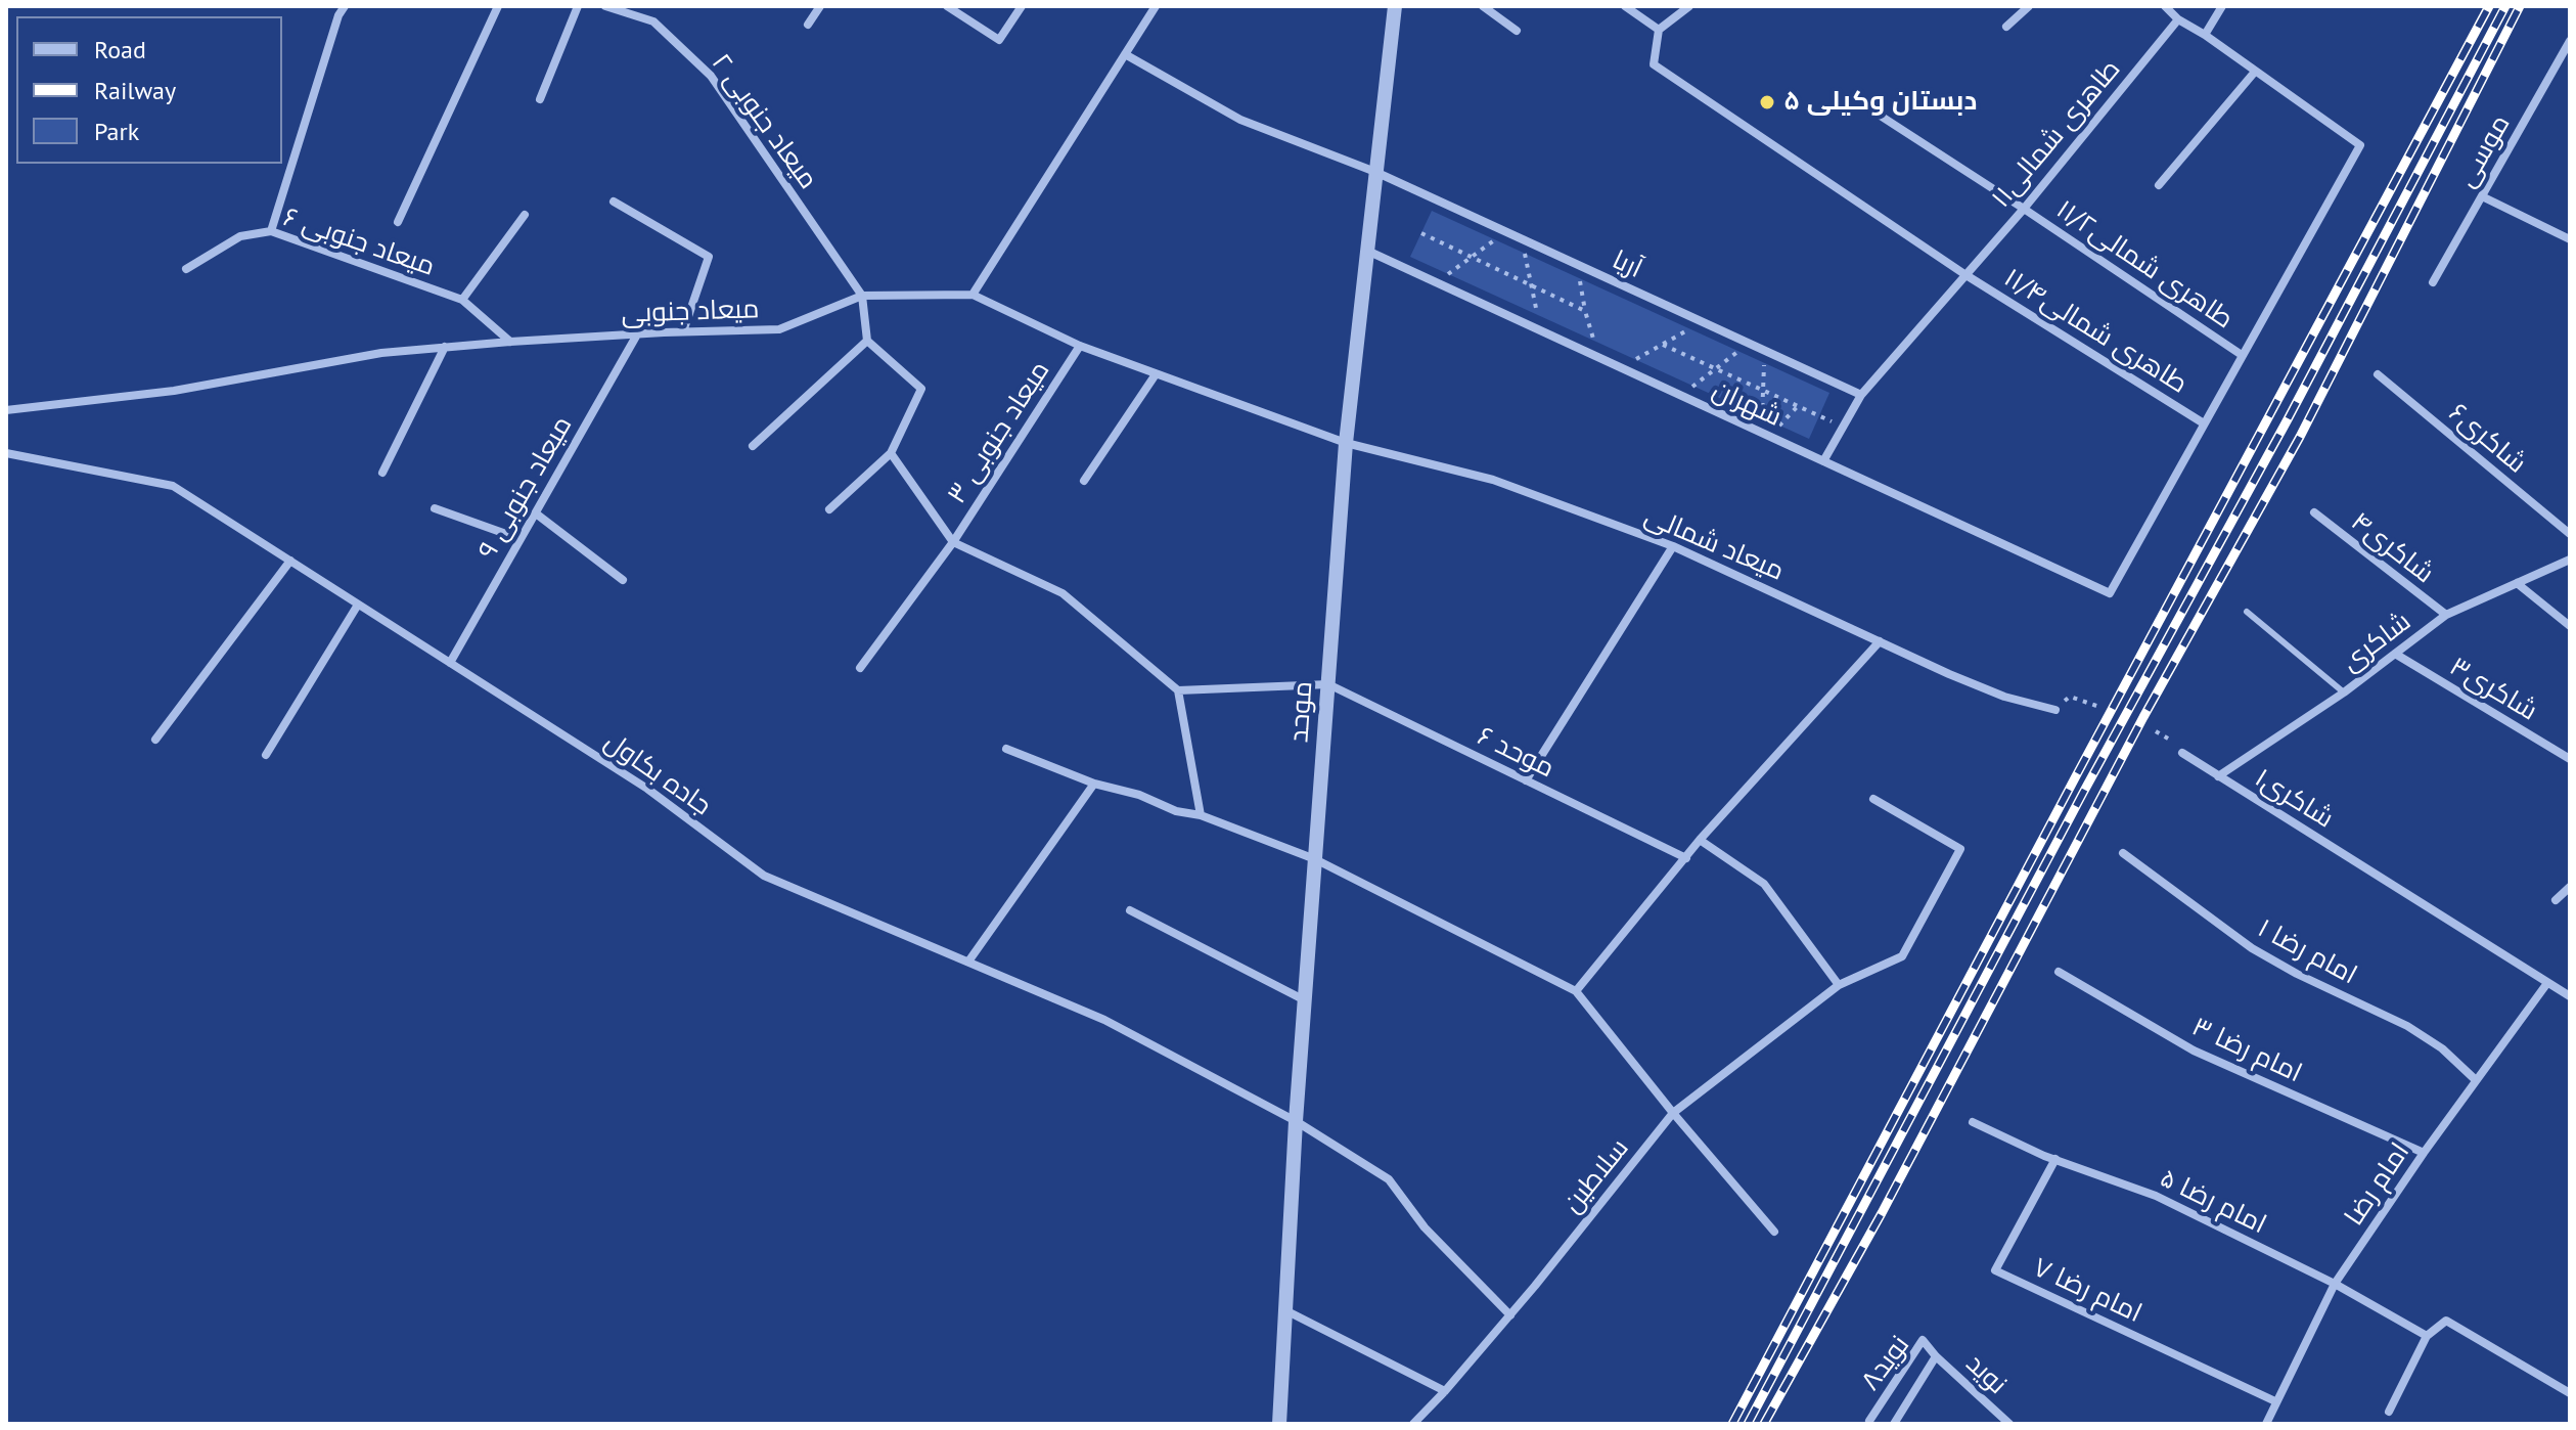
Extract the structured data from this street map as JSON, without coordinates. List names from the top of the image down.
{
  "streets": {
    "street": [
      "میعاد جنوبی ۲",
      "طاهری شمالی۱۱",
      "موسی",
      "میعاد جنوبی ۶",
      "آریا",
      "طاهری شمالی۱۱/۲",
      "میعاد جنوبی",
      "طاهری شمالی۱۱/۴",
      "شهران",
      "میعاد جنوبی ۳",
      "شاکری۶",
      "میعاد جنوبی ۹",
      "میعاد شمالی",
      "شاکری۴",
      "شاکری",
      "شاکری۳",
      "موحد",
      "موحد ۶",
      "جاده بکاول",
      "شاکری۱",
      "امام رضا ۱",
      "امام رضا ۳",
      "سلاطین",
      "امام رضا",
      "امام رضا ۵",
      "امام رضا ۷",
      "نوید۸",
      "نوید"
    ]
  },
  "crossings": [
    ["میعاد جنوبی ۲", "میعاد جنوبی"],
    ["طاهری شمالی۱۱", "آریا"],
    ["طاهری شمالی۱۱", "طاهری شمالی۱۱/۲"],
    ["طاهری شمالی۱۱", "طاهری شمالی۱۱/۴"],
    ["طاهری شمالی۱۱", "شهران"],
    ["میعاد جنوبی ۶", "میعاد جنوبی"],
    ["آریا", "موحد"],
    ["میعاد جنوبی", "میعاد جنوبی ۳"],
    ["میعاد جنوبی", "میعاد جنوبی ۹"],
    ["میعاد جنوبی", "میعاد شمالی"],
    ["میعاد جنوبی", "موحد"],
    ["طاهری شمالی۱۱/۴", "شهران"],
    ["شهران", "موحد"],
    ["میعاد جنوبی ۹", "جاده بکاول"],
    ["میعاد شمالی", "موحد"],
    ["شاکری۴", "شاکری"],
    ["شاکری", "شاکری۳"],
    ["شاکری", "شاکری۱"],
    ["موحد", "موحد ۶"],
    ["موحد", "جاده بکاول"],
    ["جاده بکاول", "سلاطین"],
    ["شاکری۱", "امام رضا"],
    ["امام رضا ۱", "امام رضا"],
    ["امام رضا ۳", "امام رضا"],
    ["امام رضا", "امام رضا ۵"],
    ["امام رضا", "امام رضا ۷"],
    ["امام رضا ۵", "امام رضا ۷"],
    ["نوید۸", "نوید"]
  ],
  "places": ["دبستان وکیلی ۵"],
  "legend": ["Road", "Railway", "Park"]
}
